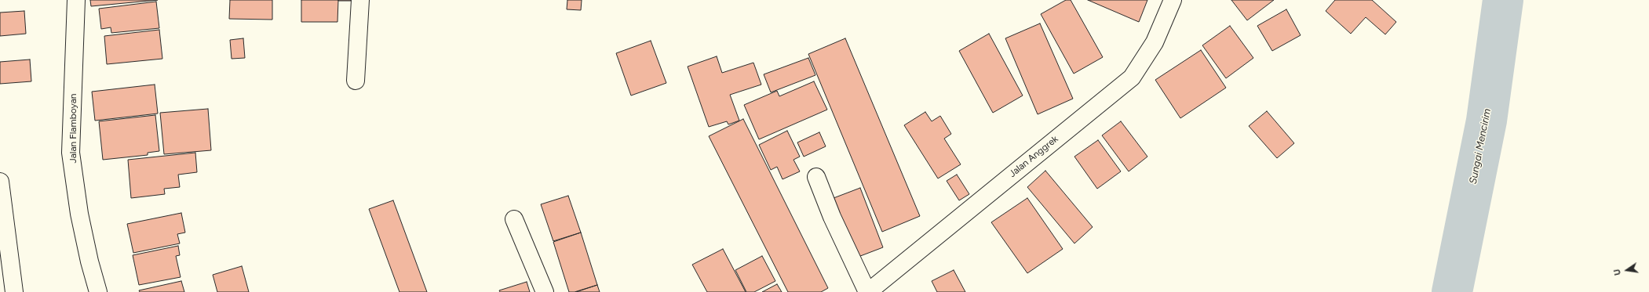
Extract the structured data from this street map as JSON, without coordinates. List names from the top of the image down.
{
  "streets": {
    "street": ["Jalan Flamboyan", "Jalan Anggrek"]
  },
  "water": ["Sungai Mencirim"],
  "north": "left"
}
